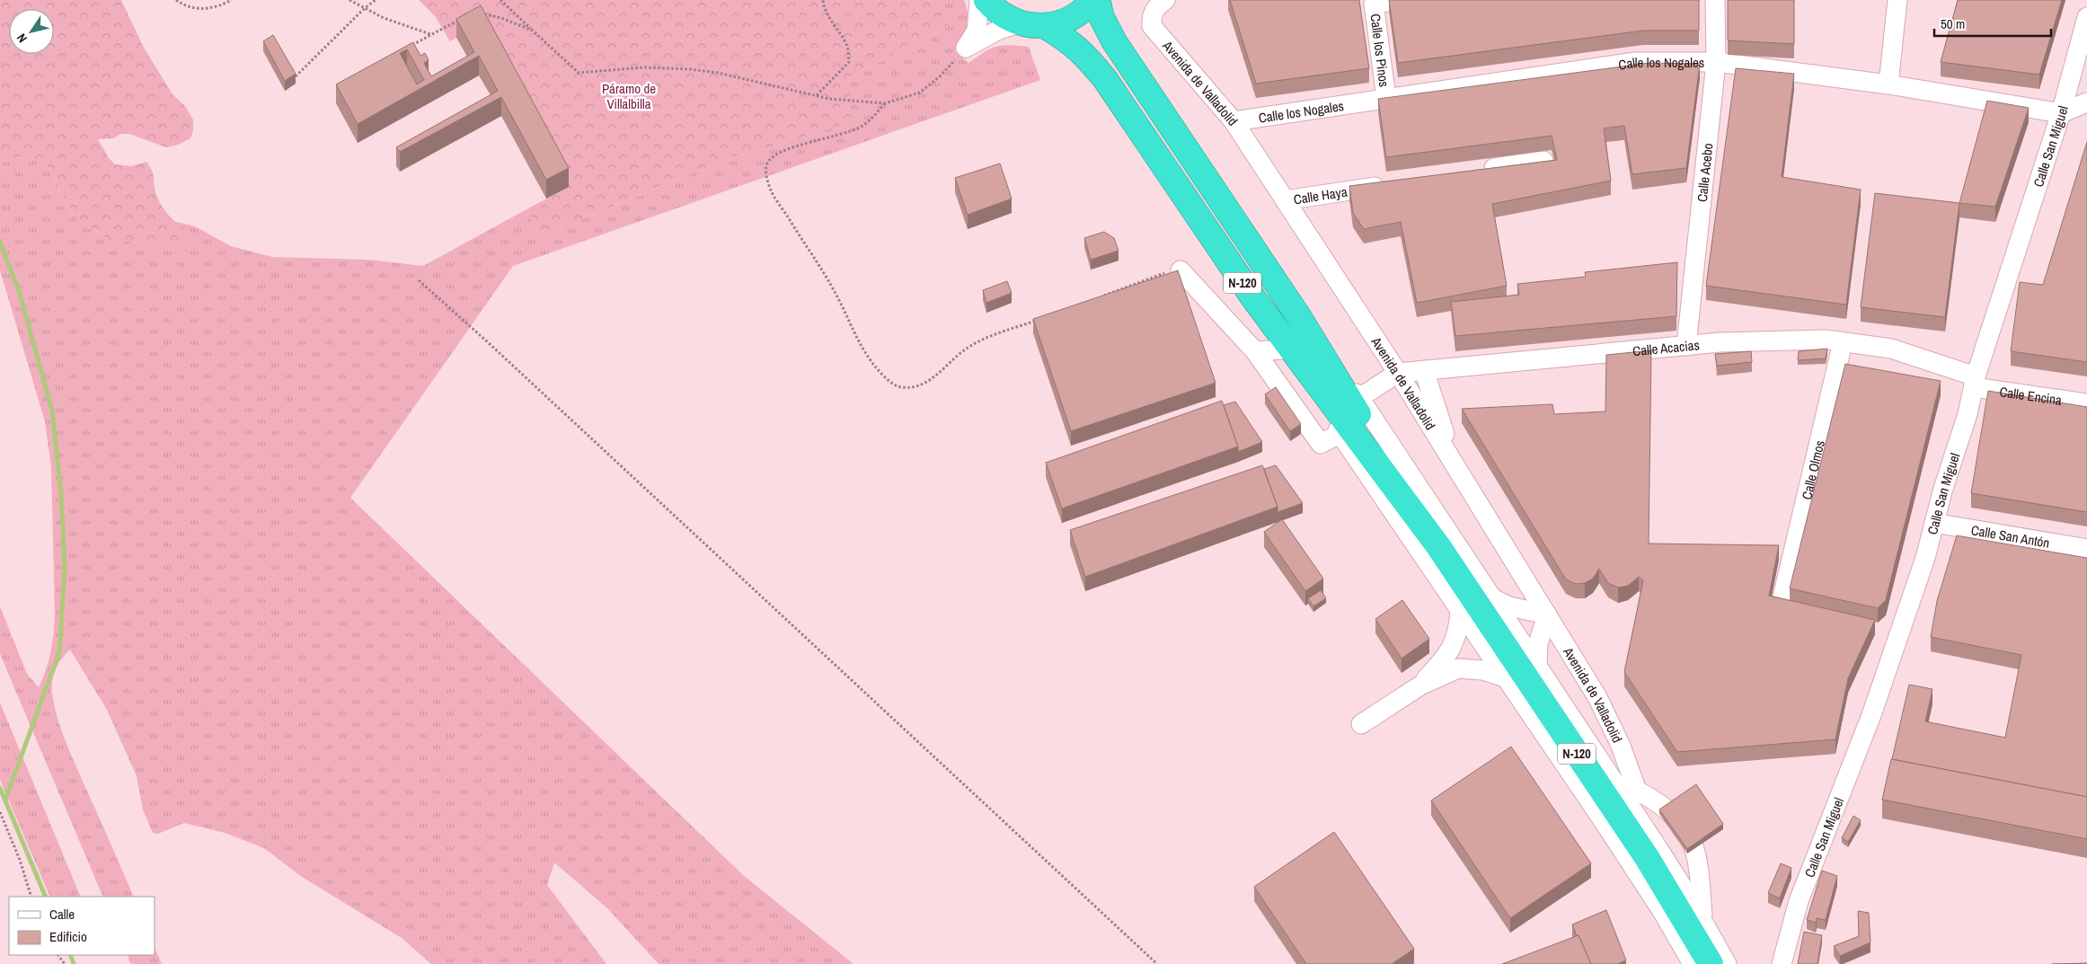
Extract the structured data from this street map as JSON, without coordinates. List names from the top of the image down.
{
  "streets": {
    "highway": ["N-120"],
    "street": [
      "Calle los Pinos",
      "Calle los Nogales",
      "Avenida de Valladolid",
      "Calle San Miguel",
      "Calle Acebo",
      "Calle Haya",
      "Calle Acacias",
      "Calle Encina",
      "Calle Olmos",
      "Calle San Antón"
    ]
  },
  "crossings": [
    ["Calle los Pinos", "Calle los Nogales"],
    ["Calle los Nogales", "Avenida de Valladolid"],
    ["Calle los Nogales", "Calle San Miguel"],
    ["Calle los Nogales", "Calle Acebo"],
    ["Avenida de Valladolid", "Calle Haya"],
    ["Avenida de Valladolid", "N-120"],
    ["Avenida de Valladolid", "Calle Acacias"],
    ["Calle San Miguel", "Calle Acacias"],
    ["Calle San Miguel", "Calle Encina"],
    ["Calle San Miguel", "Calle San Antón"],
    ["Calle Acebo", "Calle Acacias"],
    ["Calle Acacias", "Calle Encina"],
    ["Calle Acacias", "Calle Olmos"]
  ],
  "parks": ["Páramo de Villalbilla"],
  "legend": ["Calle", "Edificio"],
  "scale_bar": "50 m",
  "north": "bottom left"
}
